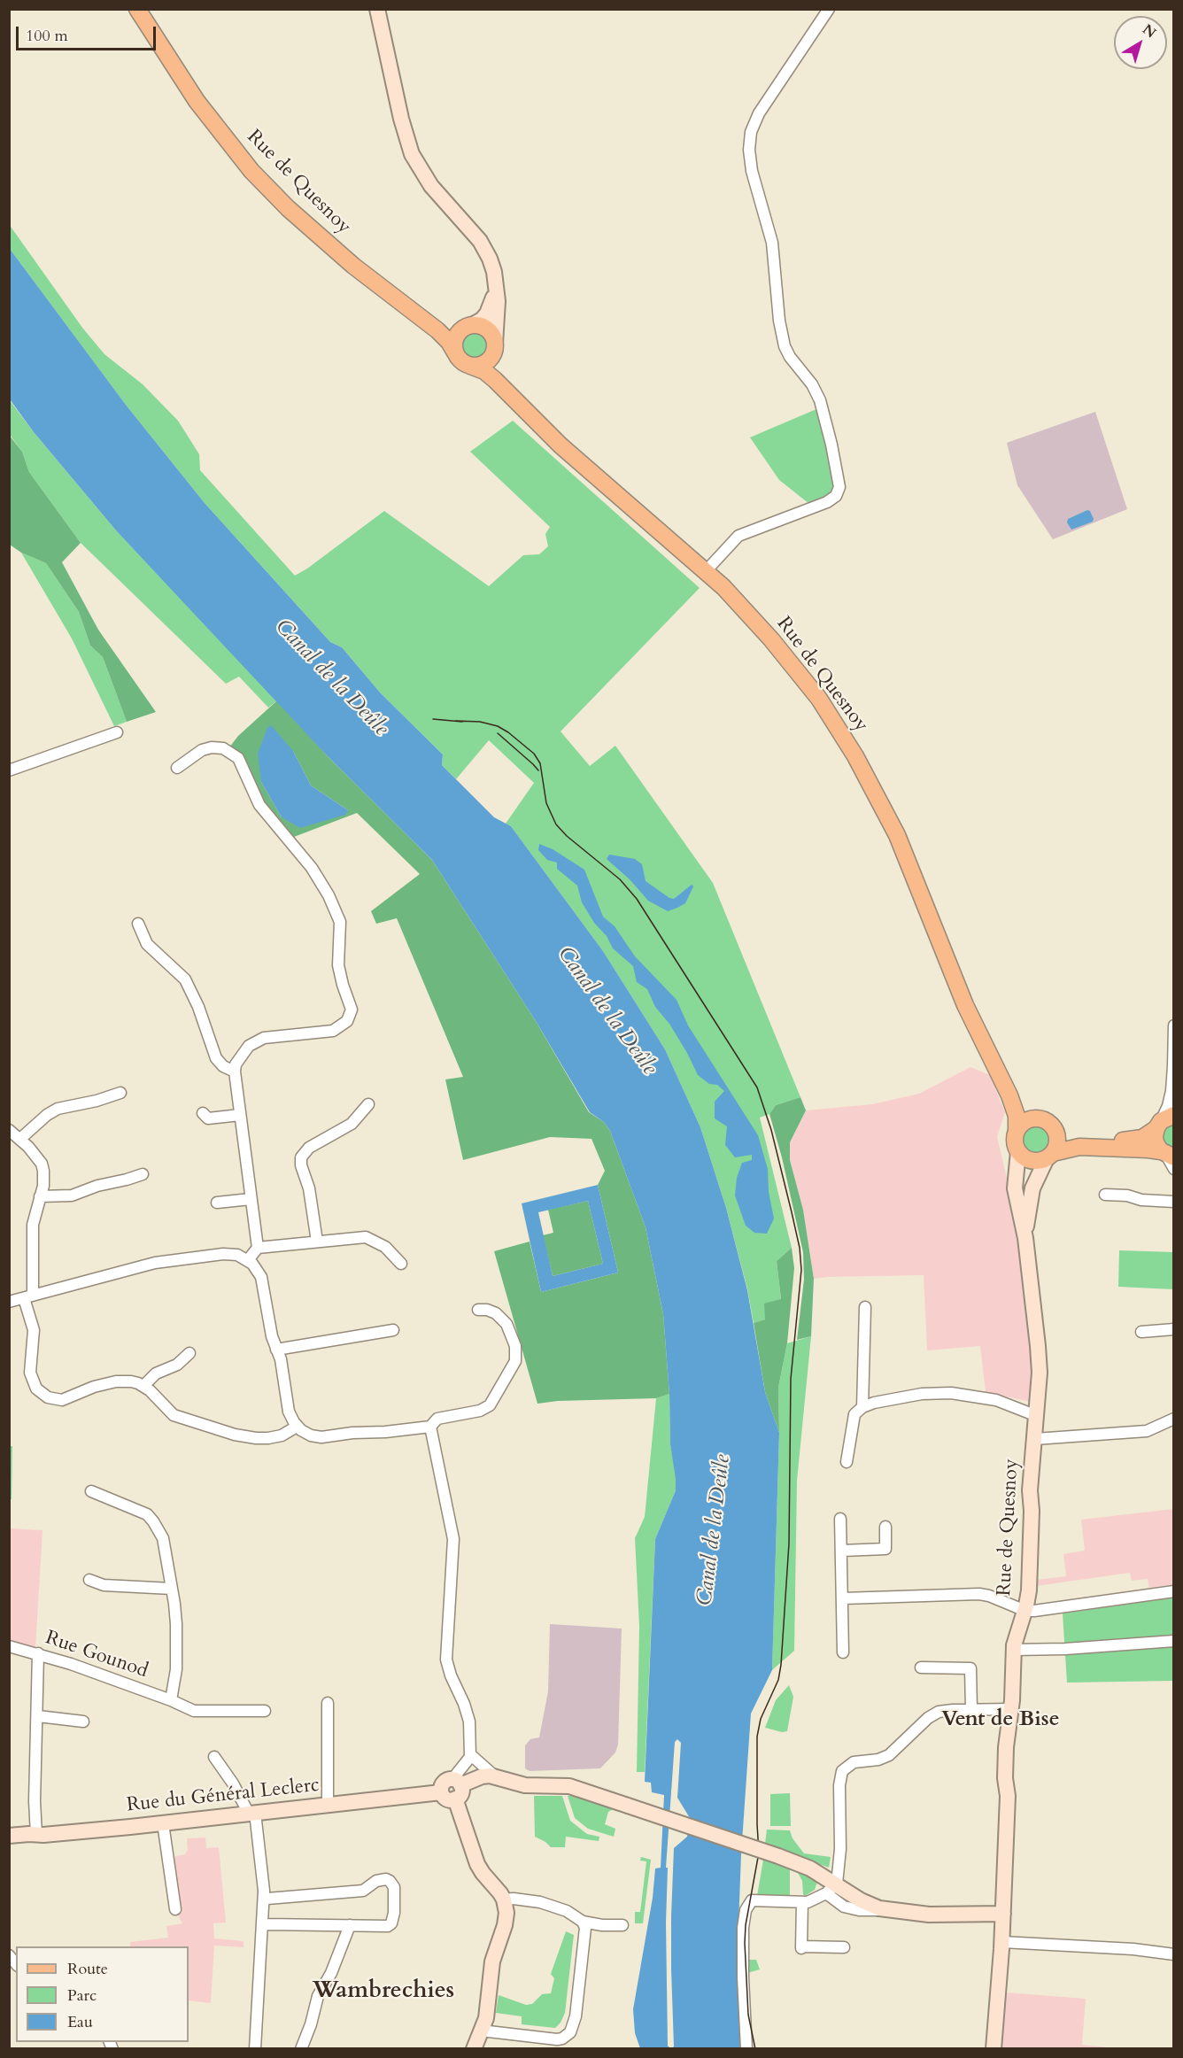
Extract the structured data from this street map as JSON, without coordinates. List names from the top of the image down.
{
  "streets": {
    "main road": ["Rue de Quesnoy"],
    "street": ["Rue Gounod", "Rue du Général Leclerc"]
  },
  "districts": ["Vent de Bise", "Wambrechies"],
  "water": ["Canal de la Deûle"],
  "legend": ["Route", "Parc", "Eau"],
  "scale_bar": "100 m",
  "north": "top right"
}
